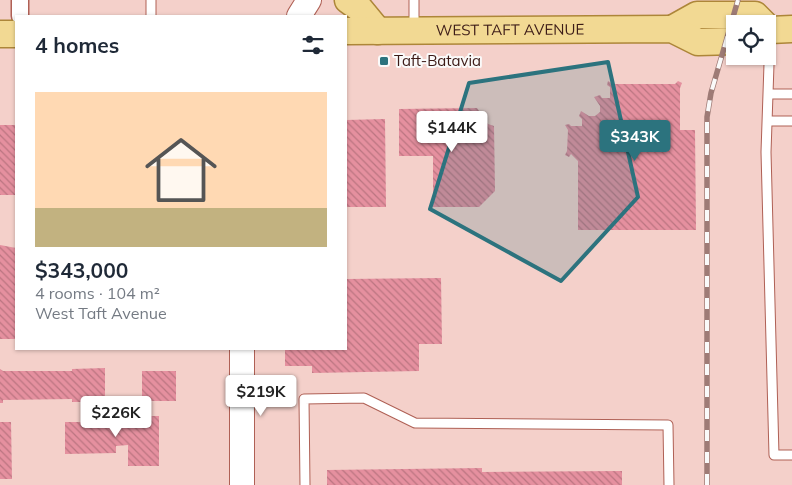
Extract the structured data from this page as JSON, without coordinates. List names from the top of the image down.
{
  "streets": {
    "main road": ["WEST TAFT AVENUE"]
  },
  "places": {
    "transit": ["Taft-Batavia"]
  },
  "page": {
    "heading": "4 homes",
    "list": [
      {
        "name": "$343,000",
        "note": "4 rooms · 104 m² · West Taft Avenue"
      }
    ],
    "price": [
      "$144K",
      "$343K",
      "$219K",
      "$226K"
    ]
  }
}
